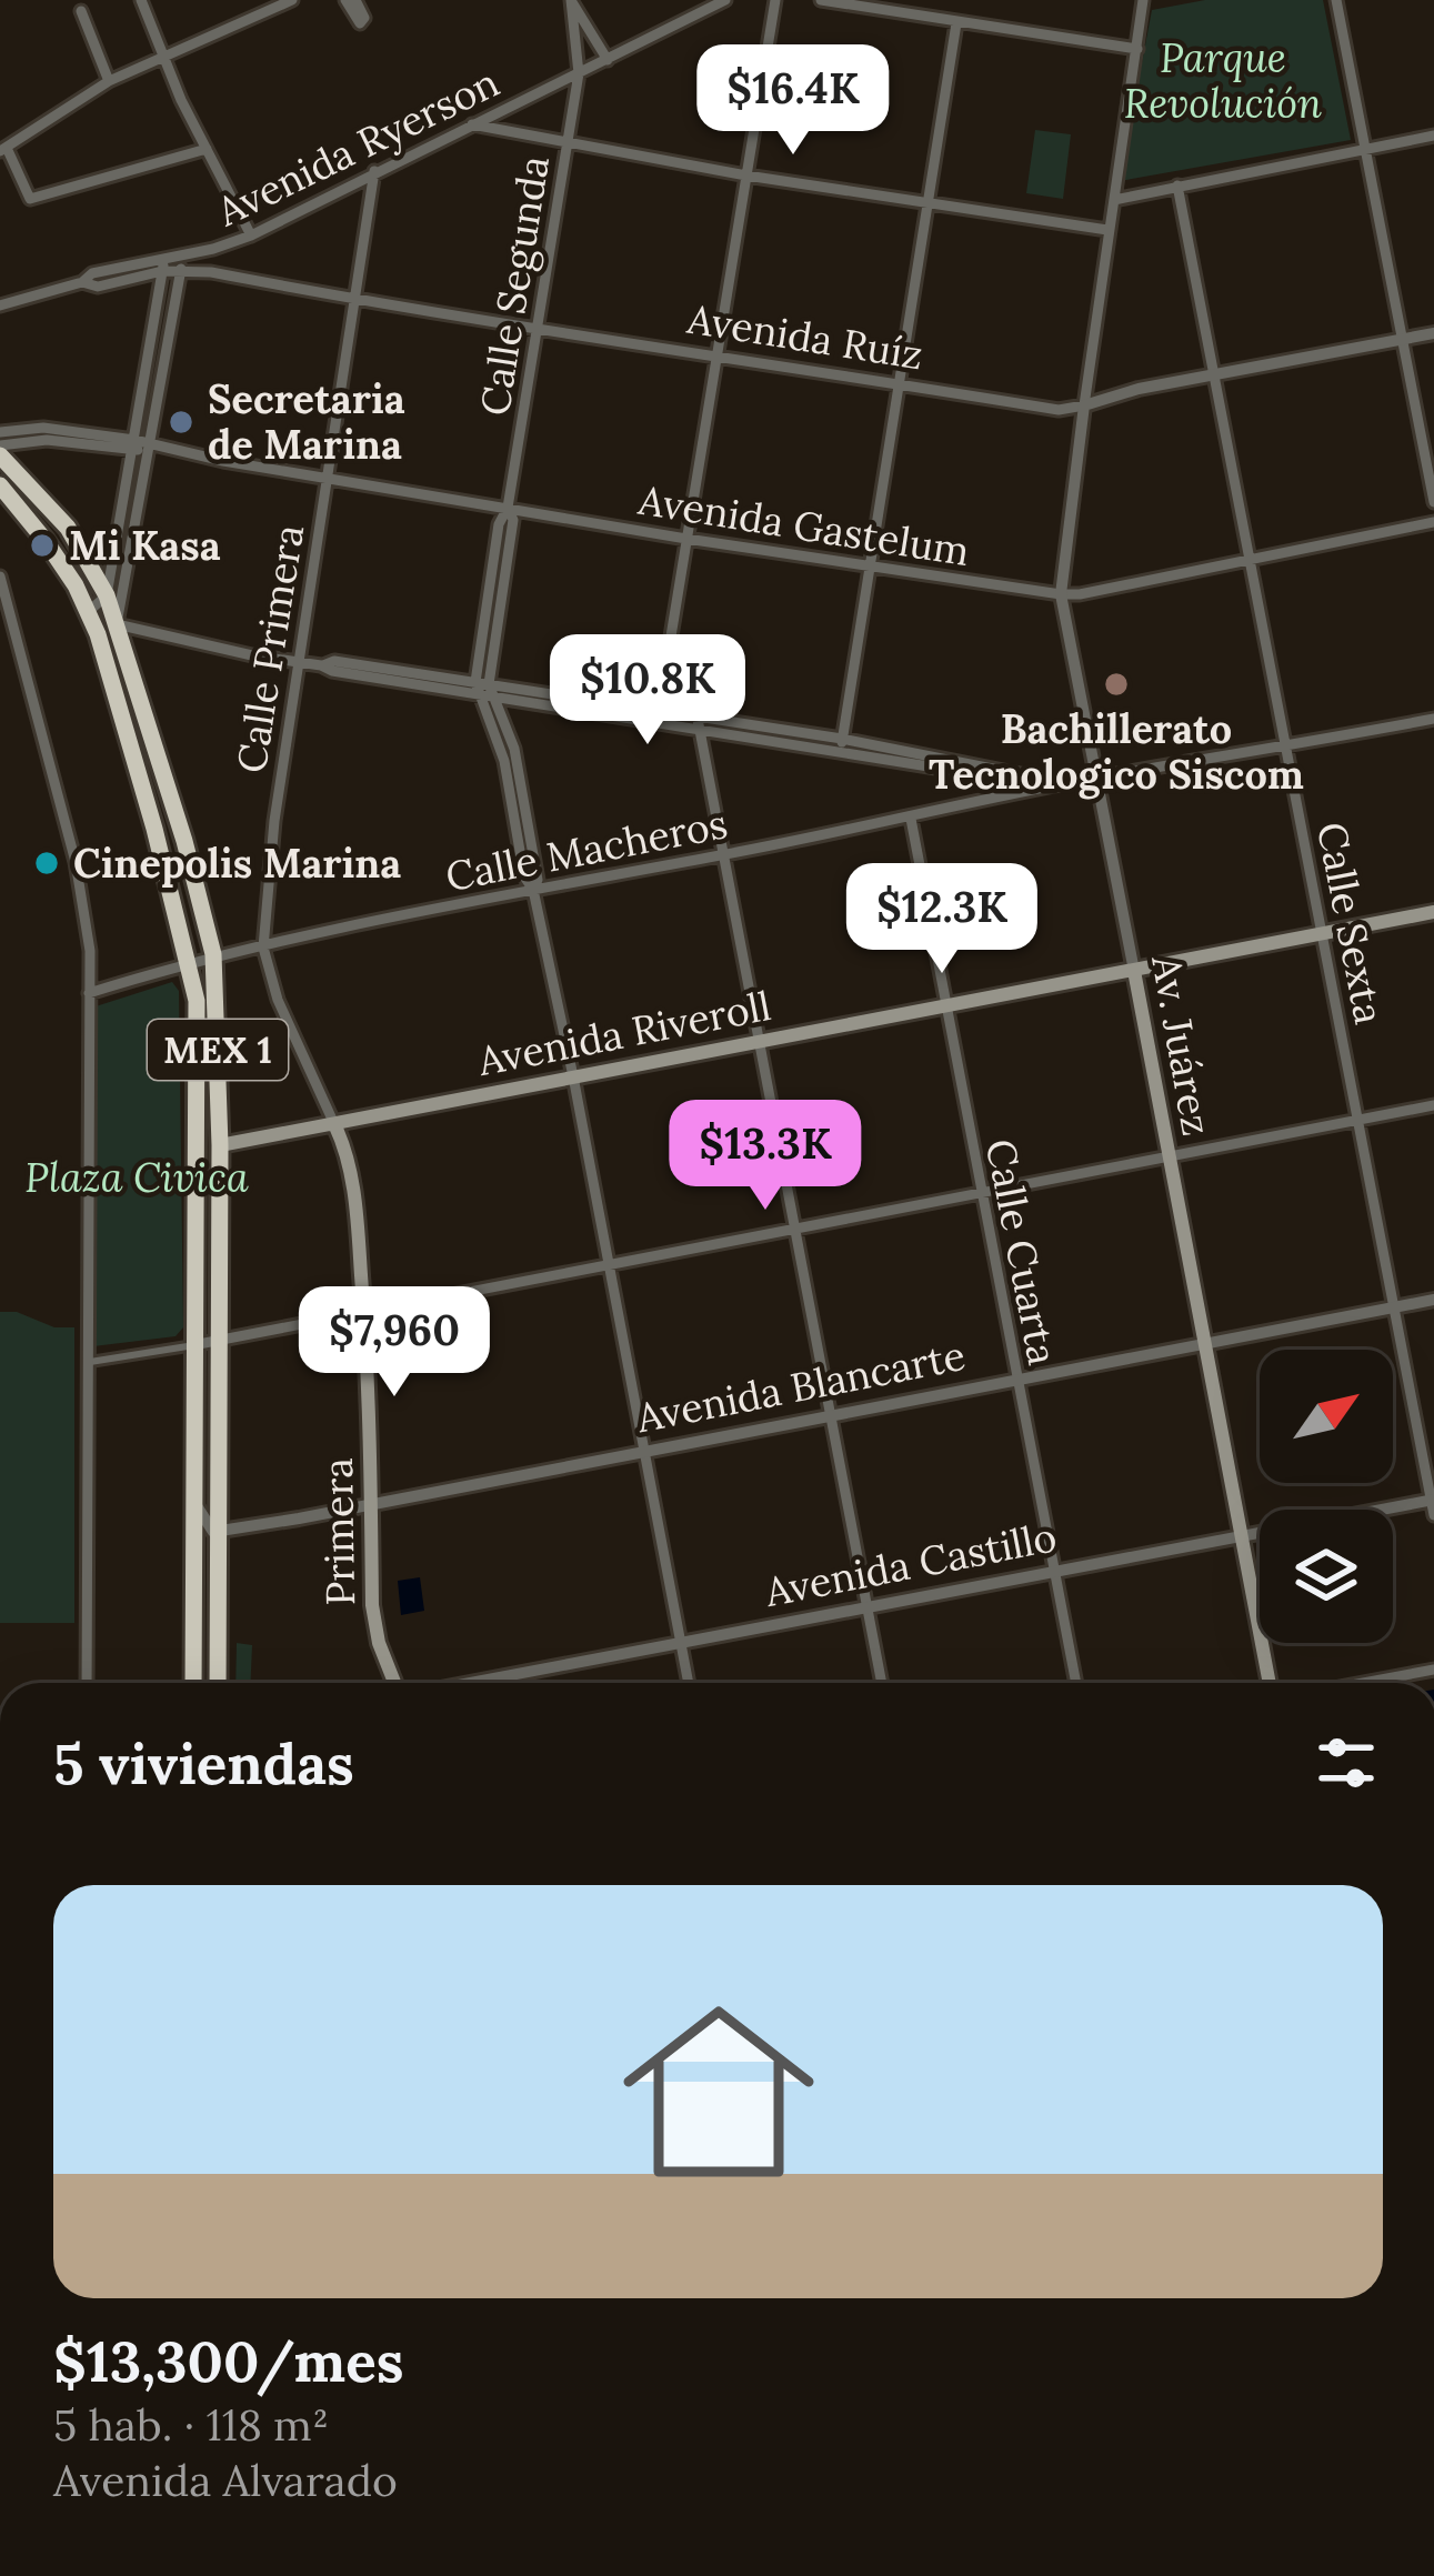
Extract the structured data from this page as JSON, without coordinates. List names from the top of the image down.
{
  "streets": {
    "highway": ["MEX 1"],
    "main road": ["Avenida Riveroll", "Av. Juárez", "Primera"],
    "street": [
      "Avenida Ryerson",
      "Calle Segunda",
      "Avenida Ruíz",
      "Avenida Gastelum",
      "Calle Primera",
      "Calle Macheros",
      "Calle Sexta",
      "Calle Cuarta",
      "Avenida Blancarte",
      "Avenida Castillo"
    ]
  },
  "crossings": [
    ["Avenida Ryerson", "Calle Segunda"],
    ["Avenida Ryerson", "Calle Primera"],
    ["Calle Segunda", "Avenida Ruíz"],
    ["Calle Segunda", "Avenida Gastelum"],
    ["Calle Segunda", "Calle Macheros"],
    ["Calle Segunda", "Avenida Riveroll"],
    ["Calle Segunda", "Avenida Blancarte"],
    ["Calle Segunda", "Avenida Castillo"],
    ["Avenida Ruíz", "Calle Primera"],
    ["Avenida Ruíz", "Calle Sexta"],
    ["Avenida Ruíz", "Av. Juárez"],
    ["Avenida Gastelum", "Calle Primera"],
    ["Avenida Gastelum", "Calle Sexta"],
    ["Avenida Gastelum", "Av. Juárez"],
    ["Calle Primera", "Calle Macheros"],
    ["Calle Primera", "Avenida Riveroll"],
    ["Calle Primera", "Primera"],
    ["Calle Macheros", "Calle Sexta"],
    ["Calle Macheros", "Av. Juárez"],
    ["Calle Macheros", "MEX 1"],
    ["Calle Macheros", "Calle Cuarta"],
    ["Calle Sexta", "Avenida Riveroll"],
    ["Calle Sexta", "Avenida Blancarte"],
    ["Calle Sexta", "Avenida Castillo"],
    ["Avenida Riveroll", "Av. Juárez"],
    ["Avenida Riveroll", "MEX 1"],
    ["Avenida Riveroll", "Calle Cuarta"],
    ["Avenida Riveroll", "Primera"],
    ["Av. Juárez", "Avenida Blancarte"],
    ["Av. Juárez", "Avenida Castillo"],
    ["MEX 1", "Avenida Blancarte"],
    ["Calle Cuarta", "Avenida Blancarte"],
    ["Calle Cuarta", "Avenida Castillo"],
    ["Avenida Blancarte", "Primera"]
  ],
  "parks": ["Parque Revolución", "Plaza Civica"],
  "places": [
    "Secretaria de Marina",
    "Mi Kasa",
    "Bachillerato Tecnologico Siscom",
    "Cinepolis Marina"
  ],
  "north": "top right",
  "page": {
    "price": [
      "$16.4K",
      "$10.8K",
      "$12.3K",
      "$13.3K",
      "$7,960"
    ],
    "heading": "5 viviendas",
    "list": [
      {
        "name": "$13,300/mes",
        "note": "5 hab. · 118 m² · Avenida Alvarado"
      }
    ]
  }
}
